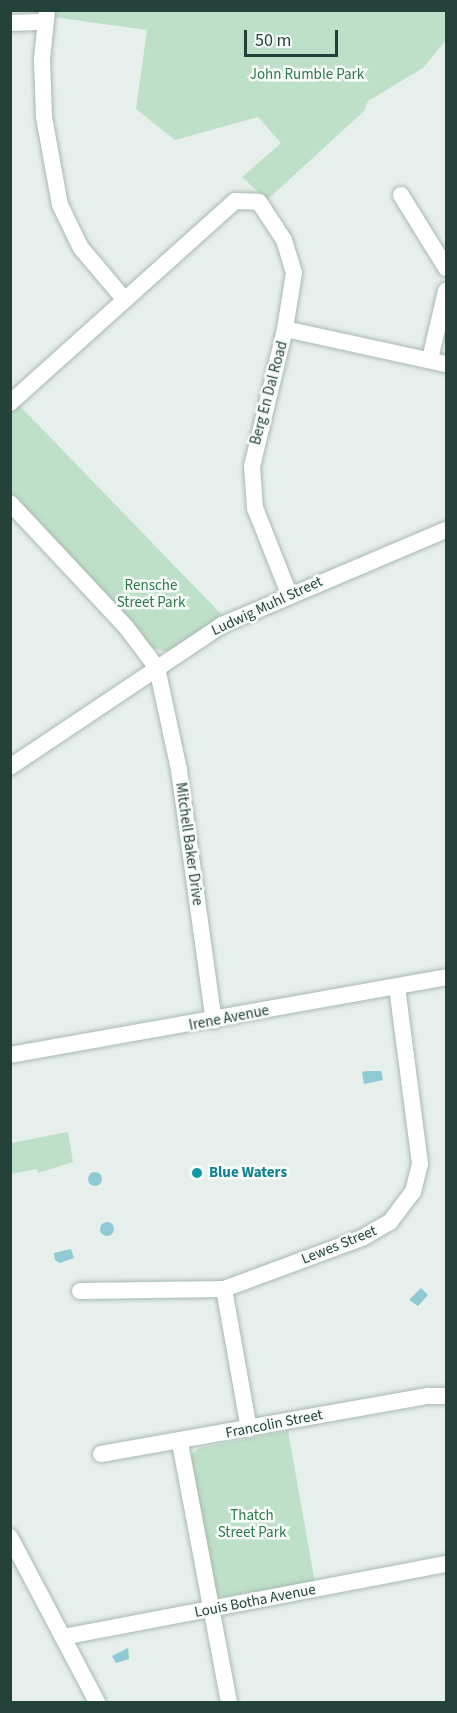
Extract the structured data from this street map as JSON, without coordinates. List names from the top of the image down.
{
  "streets": {
    "street": [
      "Berg En Dal Road",
      "Ludwig Muhl Street",
      "Mitchell Baker Drive",
      "Irene Avenue",
      "Lewes Street",
      "Francolin Street",
      "Louis Botha Avenue"
    ]
  },
  "crossings": [
    ["Berg En Dal Road", "Ludwig Muhl Street"],
    ["Ludwig Muhl Street", "Mitchell Baker Drive"],
    ["Mitchell Baker Drive", "Irene Avenue"],
    ["Irene Avenue", "Lewes Street"]
  ],
  "parks": ["John Rumble Park", "Rensche Street Park", "Thatch Street Park"],
  "places": ["Blue Waters"],
  "scale_bar": "50 m"
}
